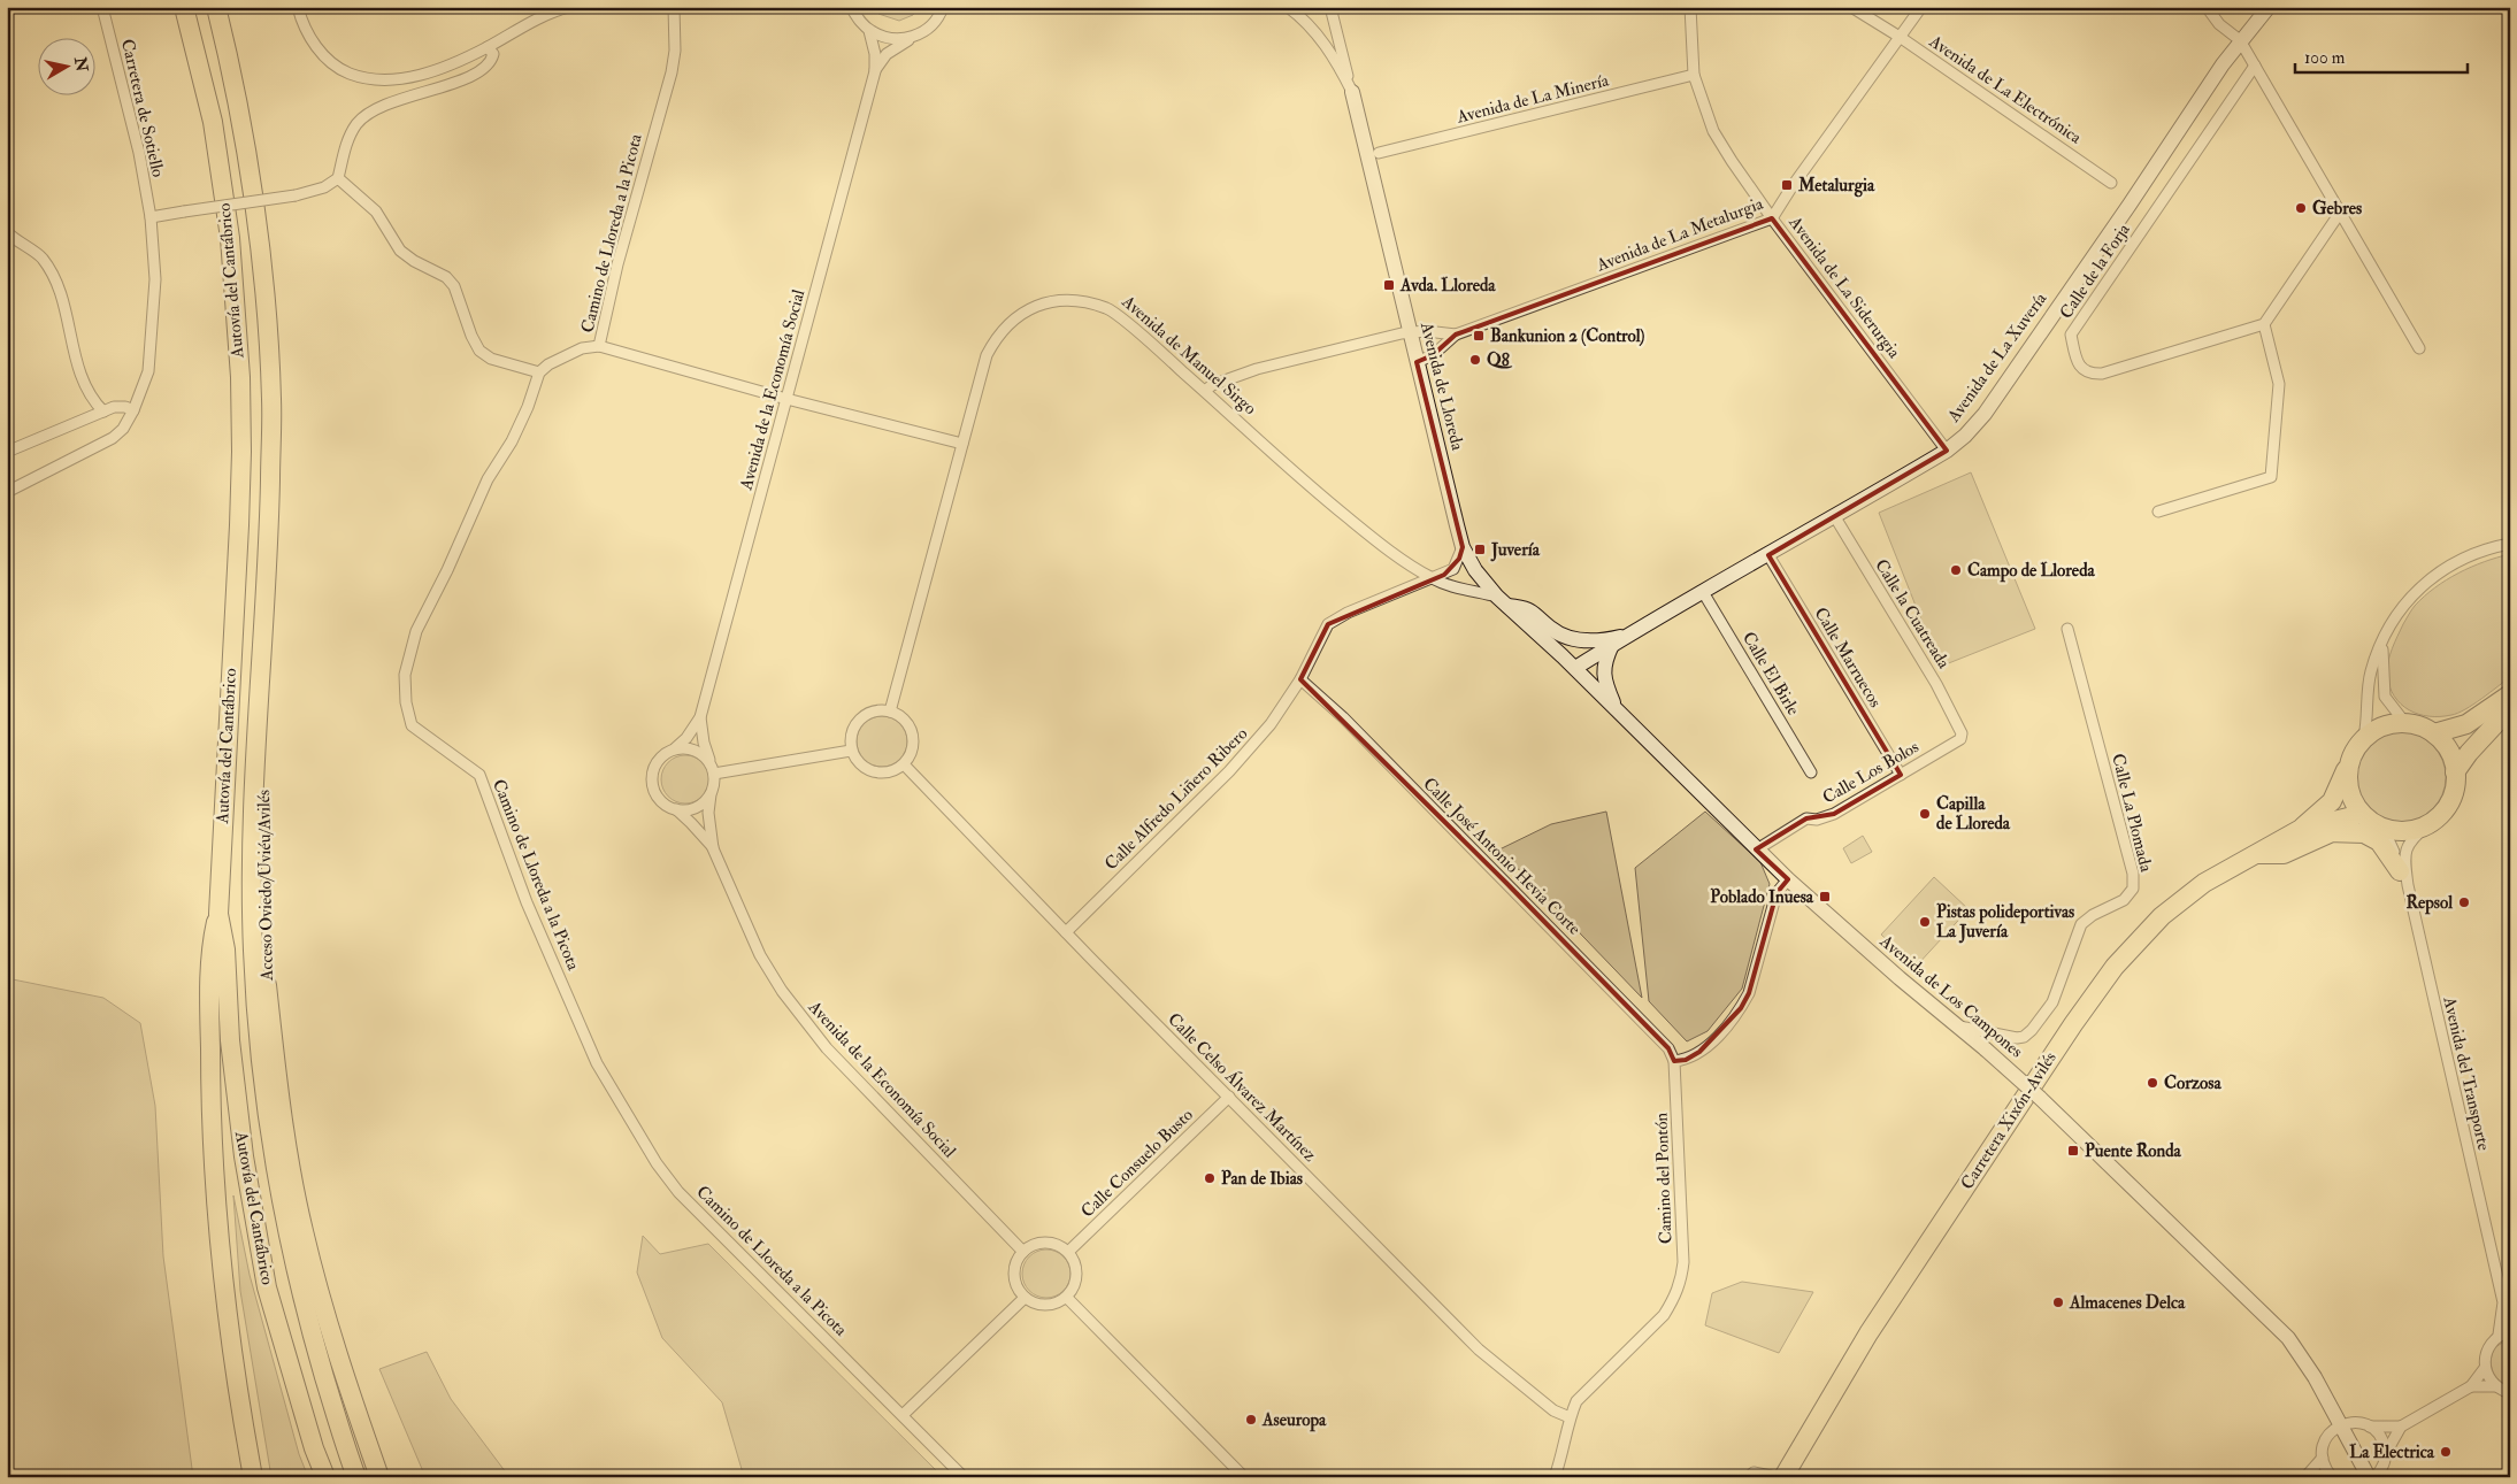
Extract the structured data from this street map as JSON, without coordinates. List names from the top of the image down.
{
  "streets": {
    "highway": ["Autovía del Cantábrico", "Acceso Oviedo/Uviéu/Avilés", "Carretera Xixón-Avilés"],
    "street": [
      "Avenida de La Electrónica",
      "Avenida de La Minería",
      "Carretera de Sotiello",
      "Camino de Lloreda a la Picota",
      "Avenida de La Metalurgia",
      "Calle de la Forja",
      "Avenida de La Siderurgia",
      "Avenida de Manuel Sirgo",
      "Avenida de La Xuvería",
      "Avenida de Lloreda",
      "Avenida de la Economía Social",
      "Calle la Cuatreada",
      "Calle Marruecos",
      "Calle El Birle",
      "Calle Los Bolos",
      "Calle Alfredo Liñero Ribero",
      "Calle La Plomada",
      "Calle José Antonio Hevia Corte",
      "Avenida de Los Campones",
      "Avenida del Transporte",
      "Calle Celso Álvarez Martínez",
      "Calle Consuelo Busto",
      "Camino del Pontón"
    ]
  },
  "crossings": [
    ["Avenida de La Electrónica", "Avenida de La Metalurgia"],
    ["Avenida de La Minería", "Avenida de La Siderurgia"],
    ["Avenida de La Metalurgia", "Avenida de La Siderurgia"],
    ["Autovía del Cantábrico", "Acceso Oviedo/Uviéu/Avilés"],
    ["Avenida de La Siderurgia", "Avenida de La Xuvería"],
    ["Avenida de Manuel Sirgo", "Avenida de La Xuvería"],
    ["Avenida de Manuel Sirgo", "Avenida de Lloreda"],
    ["Avenida de Manuel Sirgo", "Calle Alfredo Liñero Ribero"],
    ["Avenida de Manuel Sirgo", "Avenida de Los Campones"],
    ["Avenida de Manuel Sirgo", "Calle Celso Álvarez Martínez"],
    ["Avenida de La Xuvería", "Avenida de Lloreda"],
    ["Avenida de La Xuvería", "Calle la Cuatreada"],
    ["Avenida de La Xuvería", "Calle Marruecos"],
    ["Avenida de La Xuvería", "Calle El Birle"],
    ["Avenida de La Xuvería", "Avenida de Los Campones"],
    ["Avenida de la Economía Social", "Calle Consuelo Busto"],
    ["Calle la Cuatreada", "Calle Los Bolos"],
    ["Calle Marruecos", "Calle Los Bolos"],
    ["Calle Los Bolos", "Avenida de Los Campones"],
    ["Calle Alfredo Liñero Ribero", "Calle José Antonio Hevia Corte"],
    ["Calle Alfredo Liñero Ribero", "Calle Celso Álvarez Martínez"],
    ["Calle La Plomada", "Avenida de Los Campones"],
    ["Calle José Antonio Hevia Corte", "Camino del Pontón"],
    ["Calle Celso Álvarez Martínez", "Calle Consuelo Busto"],
    ["Calle Celso Álvarez Martínez", "Camino del Pontón"]
  ],
  "places": {
    "transit": [
      "Metalurgia",
      "Avda. Lloreda",
      "Bankunion 2 (Control)",
      "Juvería",
      "Poblado Inuesa",
      "Puente Ronda"
    ],
    "other": [
      "Gebres",
      "Q8",
      "Campo de Lloreda",
      "Capilla de Lloreda",
      "Repsol",
      "Pistas polideportivas La Juvería",
      "Corzosa",
      "Pan de Ibias",
      "Almacenes Delca",
      "Aseuropa",
      "La Electrica"
    ]
  },
  "scale_bar": "100 m",
  "north": "right"
}
